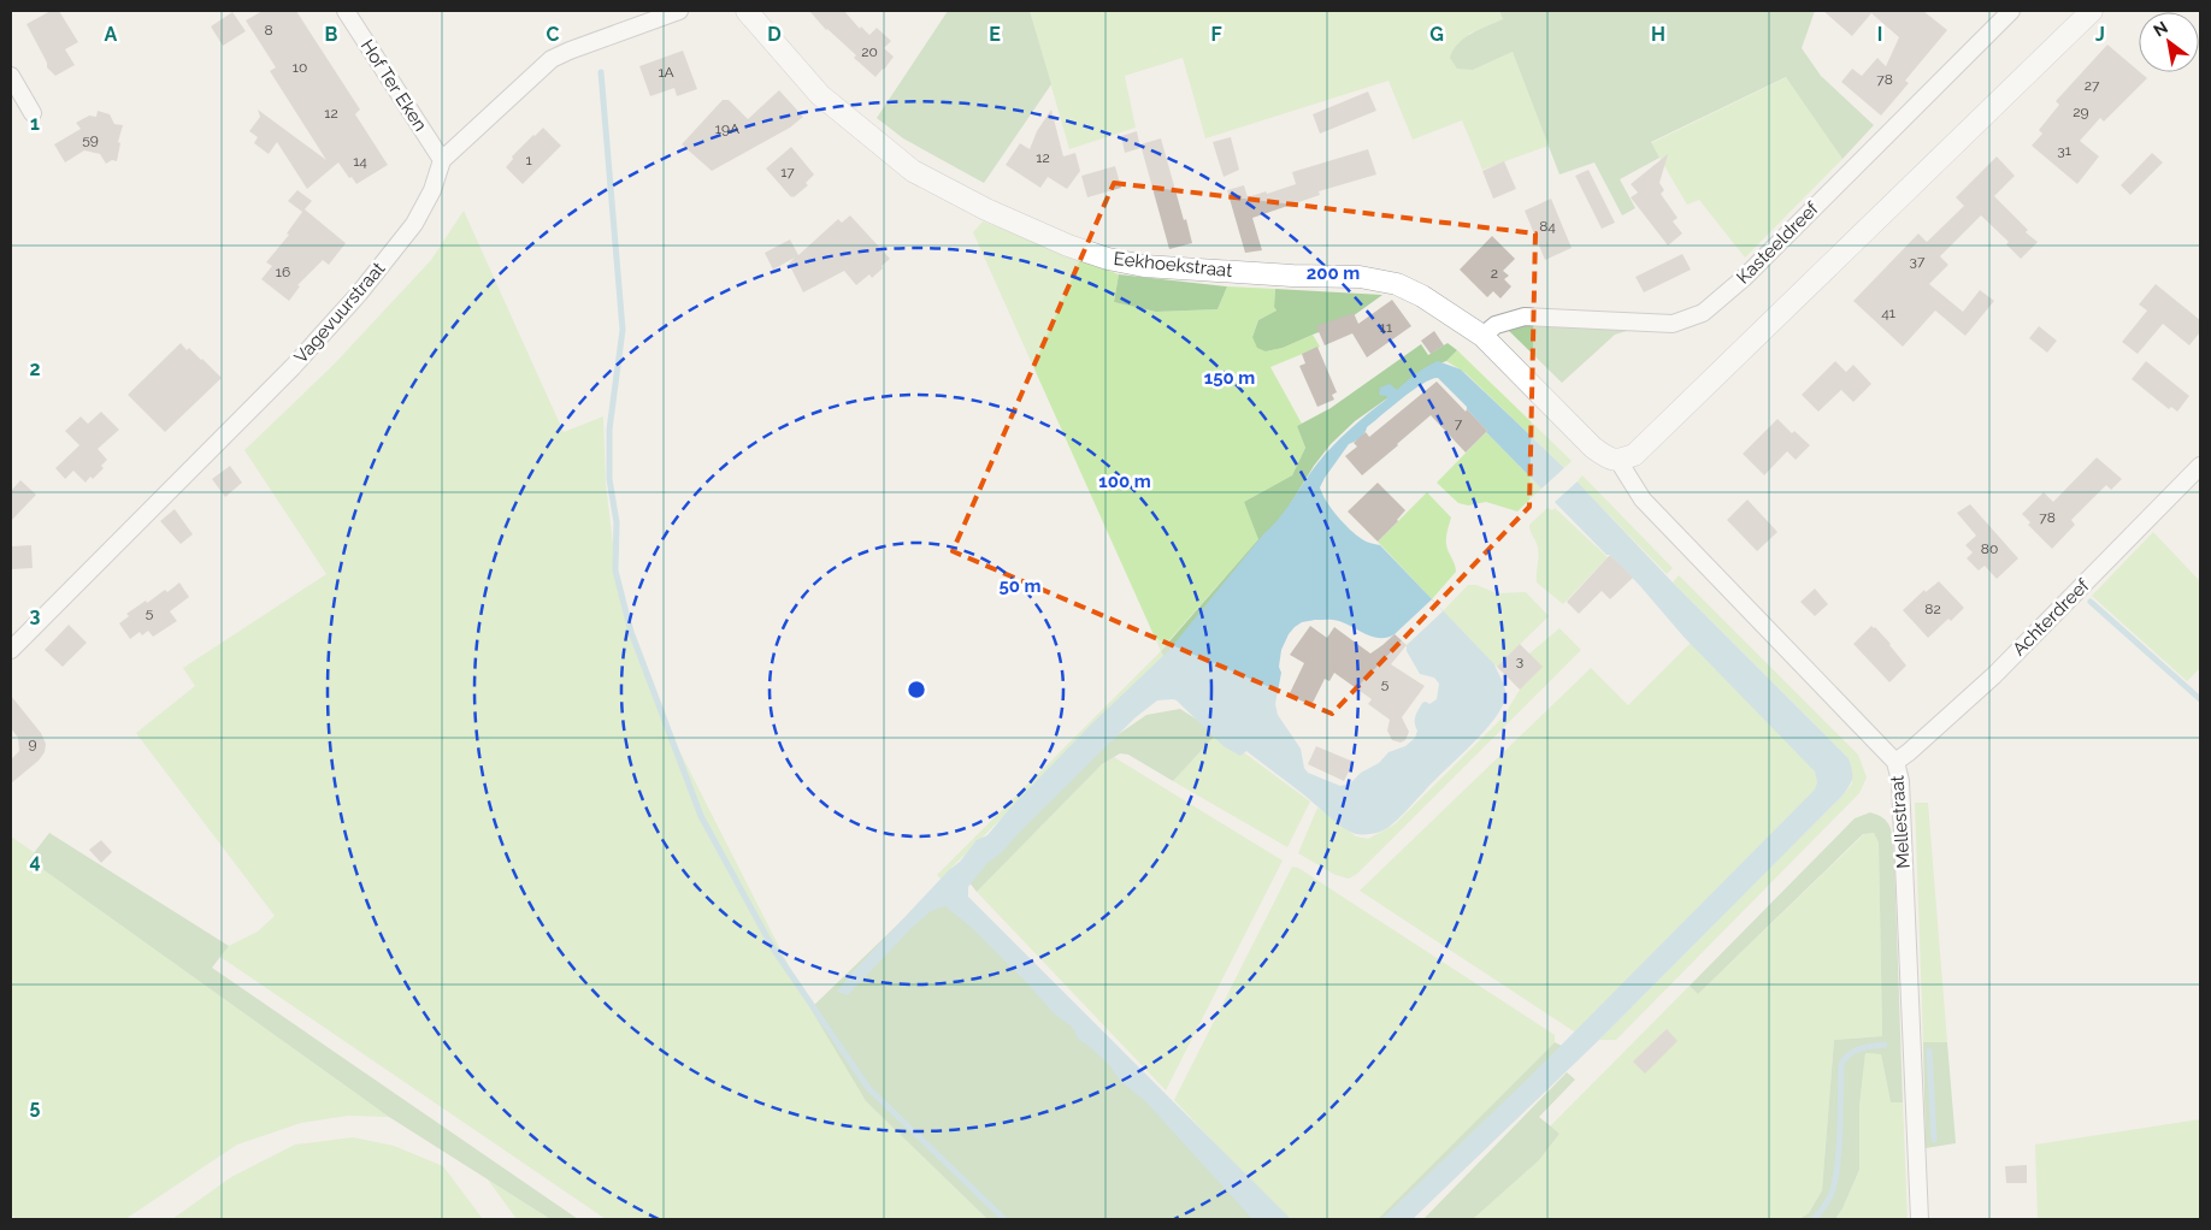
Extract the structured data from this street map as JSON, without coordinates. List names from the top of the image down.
{
  "streets": {
    "street": [
      "Hof Ter Eken",
      "Kasteeldreef",
      "Eekhoekstraat",
      "Vagevuurstraat",
      "Achterdreef",
      "Mellestraat"
    ]
  },
  "crossings": [
    ["Hof Ter Eken", "Vagevuurstraat"],
    ["Kasteeldreef", "Eekhoekstraat"],
    ["Eekhoekstraat", "Mellestraat"],
    ["Achterdreef", "Mellestraat"]
  ],
  "house_numbers": [
    "8",
    "20",
    "10",
    "1A",
    "78",
    "27",
    "29",
    "12",
    "19A",
    "59",
    "31",
    "12",
    "1",
    "14",
    "17",
    "84",
    "37",
    "16",
    "2",
    "41",
    "11",
    "7",
    "78",
    "80",
    "82",
    "5",
    "3",
    "5",
    "9"
  ],
  "north": "top left",
  "grid": {
    "columns": [
      "A",
      "B",
      "C",
      "D",
      "E",
      "F",
      "G",
      "H",
      "I",
      "J"
    ],
    "rows": [
      "1",
      "2",
      "3",
      "4",
      "5"
    ]
  },
  "rings": [
    "200 m",
    "150 m",
    "100 m",
    "50 m"
  ]
}
